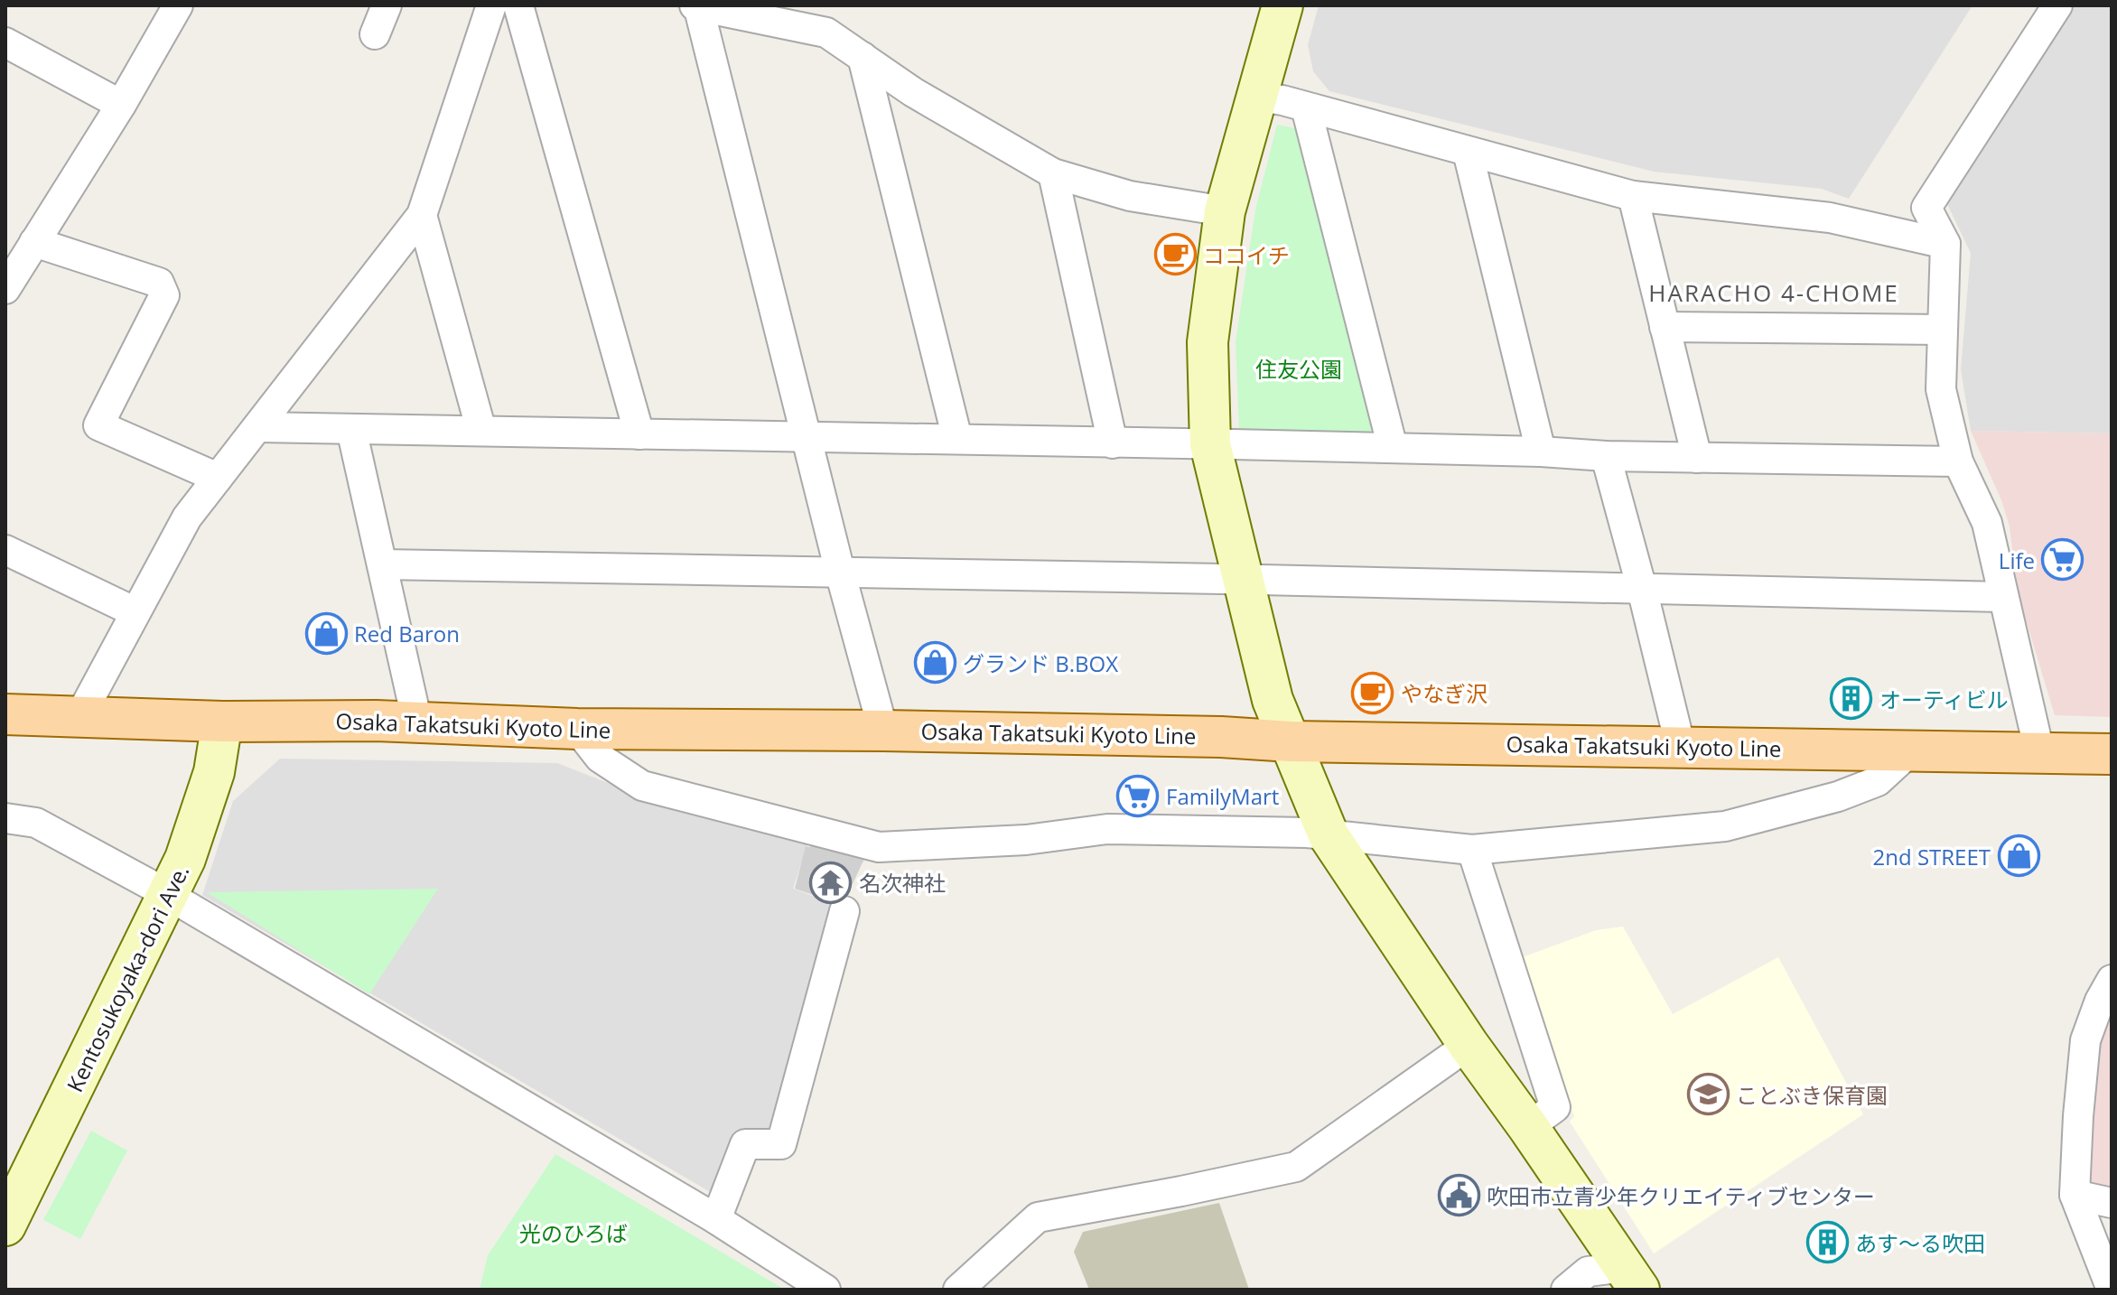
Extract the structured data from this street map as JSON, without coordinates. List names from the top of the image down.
{
  "streets": {
    "main road": ["Osaka Takatsuki Kyoto Line"],
    "street": ["Kentosukoyaka-dori Ave."]
  },
  "crossings": [
    ["Osaka Takatsuki Kyoto Line", "Kentosukoyaka-dori Ave."]
  ],
  "districts": ["HARACHO 4-CHOME"],
  "parks": ["住友公園", "光のひろば"],
  "places": {
    "cafe": ["ココイチ", "やなぎ沢"],
    "supermarket": ["Life", "FamilyMart"],
    "shop": ["Red Baron", "グランド B.BOX", "2nd STREET"],
    "building": ["オーティビル", "あす～る吹田"],
    "temple": ["名次神社"],
    "school or university": ["ことぶき保育園"],
    "public building": ["吹田市立青少年クリエイティブセンター"]
  }
}
